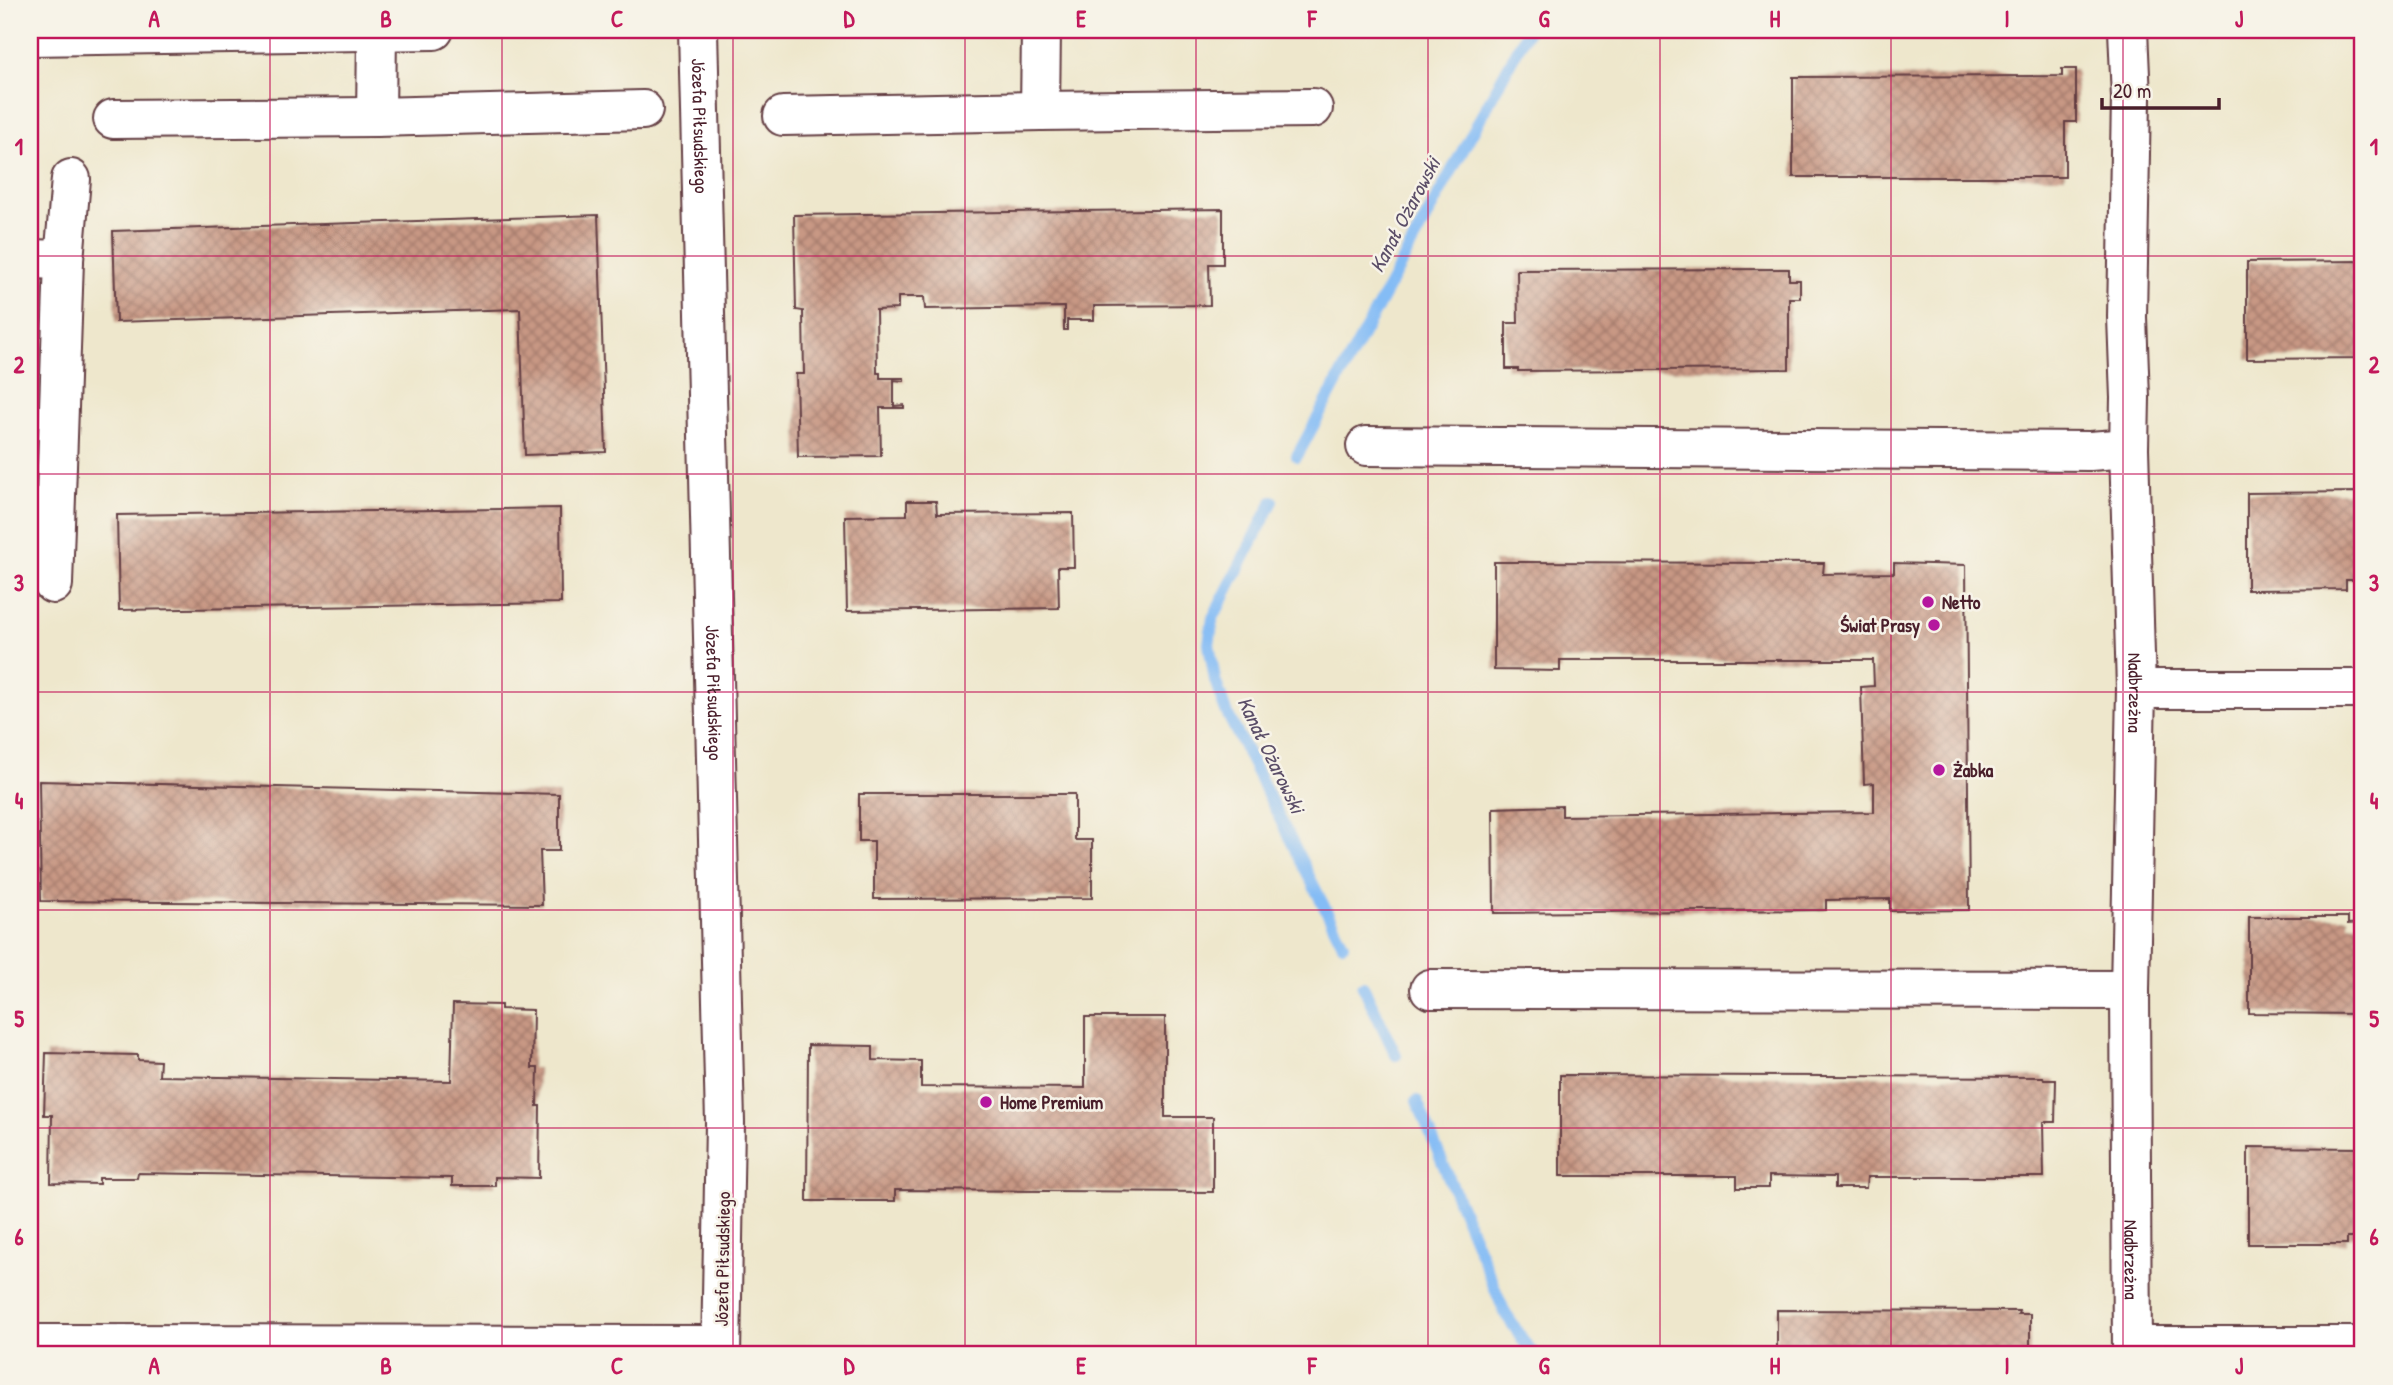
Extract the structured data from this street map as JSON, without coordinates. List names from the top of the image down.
{
  "streets": {
    "street": ["Józefa Piłsudskiego", "Nadbrzeżna"]
  },
  "water": ["Kanał Ożarowski"],
  "places": [
    "Netto",
    "Świat Prasy",
    "Żabka",
    "Home Premium"
  ],
  "scale_bar": "20 m",
  "grid": {
    "columns": [
      "A",
      "B",
      "C",
      "D",
      "E",
      "F",
      "G",
      "H",
      "I",
      "J"
    ],
    "rows": [
      "1",
      "2",
      "3",
      "4",
      "5",
      "6"
    ]
  }
}
